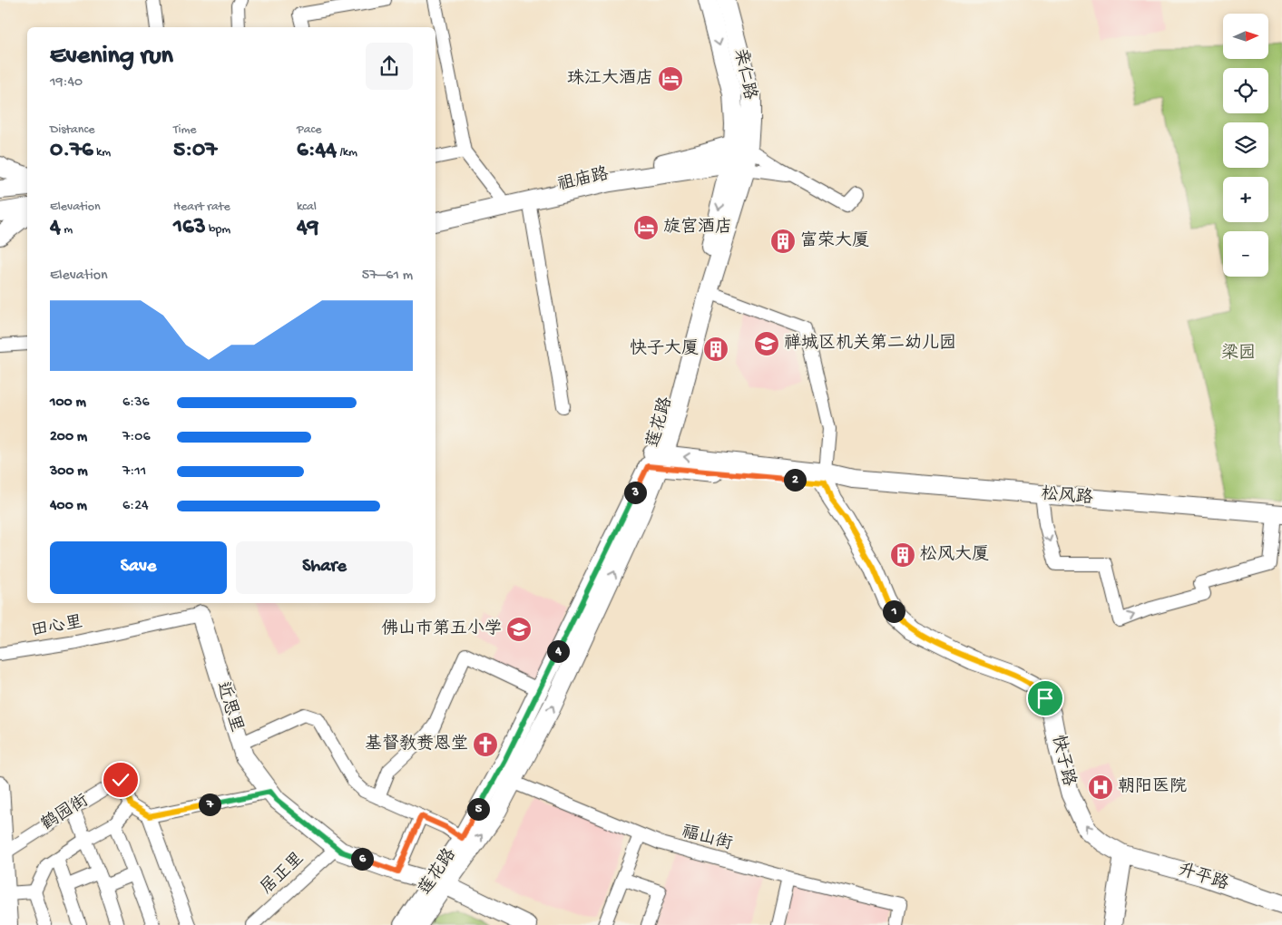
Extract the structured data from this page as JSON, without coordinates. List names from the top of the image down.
{
  "streets": {
    "main road": [
      "亲仁路",
      "祖庙路",
      "莲花路",
      "松风路",
      "近思里",
      "快子路",
      "升平路"
    ],
    "street": [
      "田心里",
      "鹤园街",
      "福山街",
      "居正里"
    ]
  },
  "crossings": [
    ["亲仁路", "祖庙路"],
    ["祖庙路", "莲花路"],
    ["莲花路", "福山街"],
    ["松风路", "快子路"],
    ["田心里", "近思里"],
    ["快子路", "升平路"]
  ],
  "one_way": ["快子路"],
  "parks": ["梁园"],
  "places": {
    "hotel": ["珠江大酒店", "旋宫酒店"],
    "building": ["富荣大厦", "快子大厦", "松风大厦"],
    "school or university": ["禅城区机关第二幼儿园", "佛山市第五小学"],
    "church": ["基督教赉恩堂"],
    "hospital": ["朝阳医院"]
  },
  "north": "right",
  "page": {
    "map_buttons": ["+", "−"],
    "heading": ["Evening run", "19:40"],
    "stats": [
      ["Distance", "0.76 km"],
      ["Time", "5:07"],
      ["Pace", "6:44 /km"],
      ["Elevation", "4 m"],
      ["Heart rate", "163 bpm"],
      ["kcal", "49"]
    ],
    "chart": ["Elevation", "57–61 m"],
    "list": [
      {
        "name": "100 m",
        "note": "6:36"
      },
      {
        "name": "200 m",
        "note": "7:06"
      },
      {
        "name": "300 m",
        "note": "7:11"
      },
      {
        "name": "400 m",
        "note": "6:24"
      }
    ],
    "pins": [
      "2",
      "3",
      "1",
      "4",
      "7",
      "5",
      "6"
    ],
    "buttons": ["Save", "Share"]
  }
}
